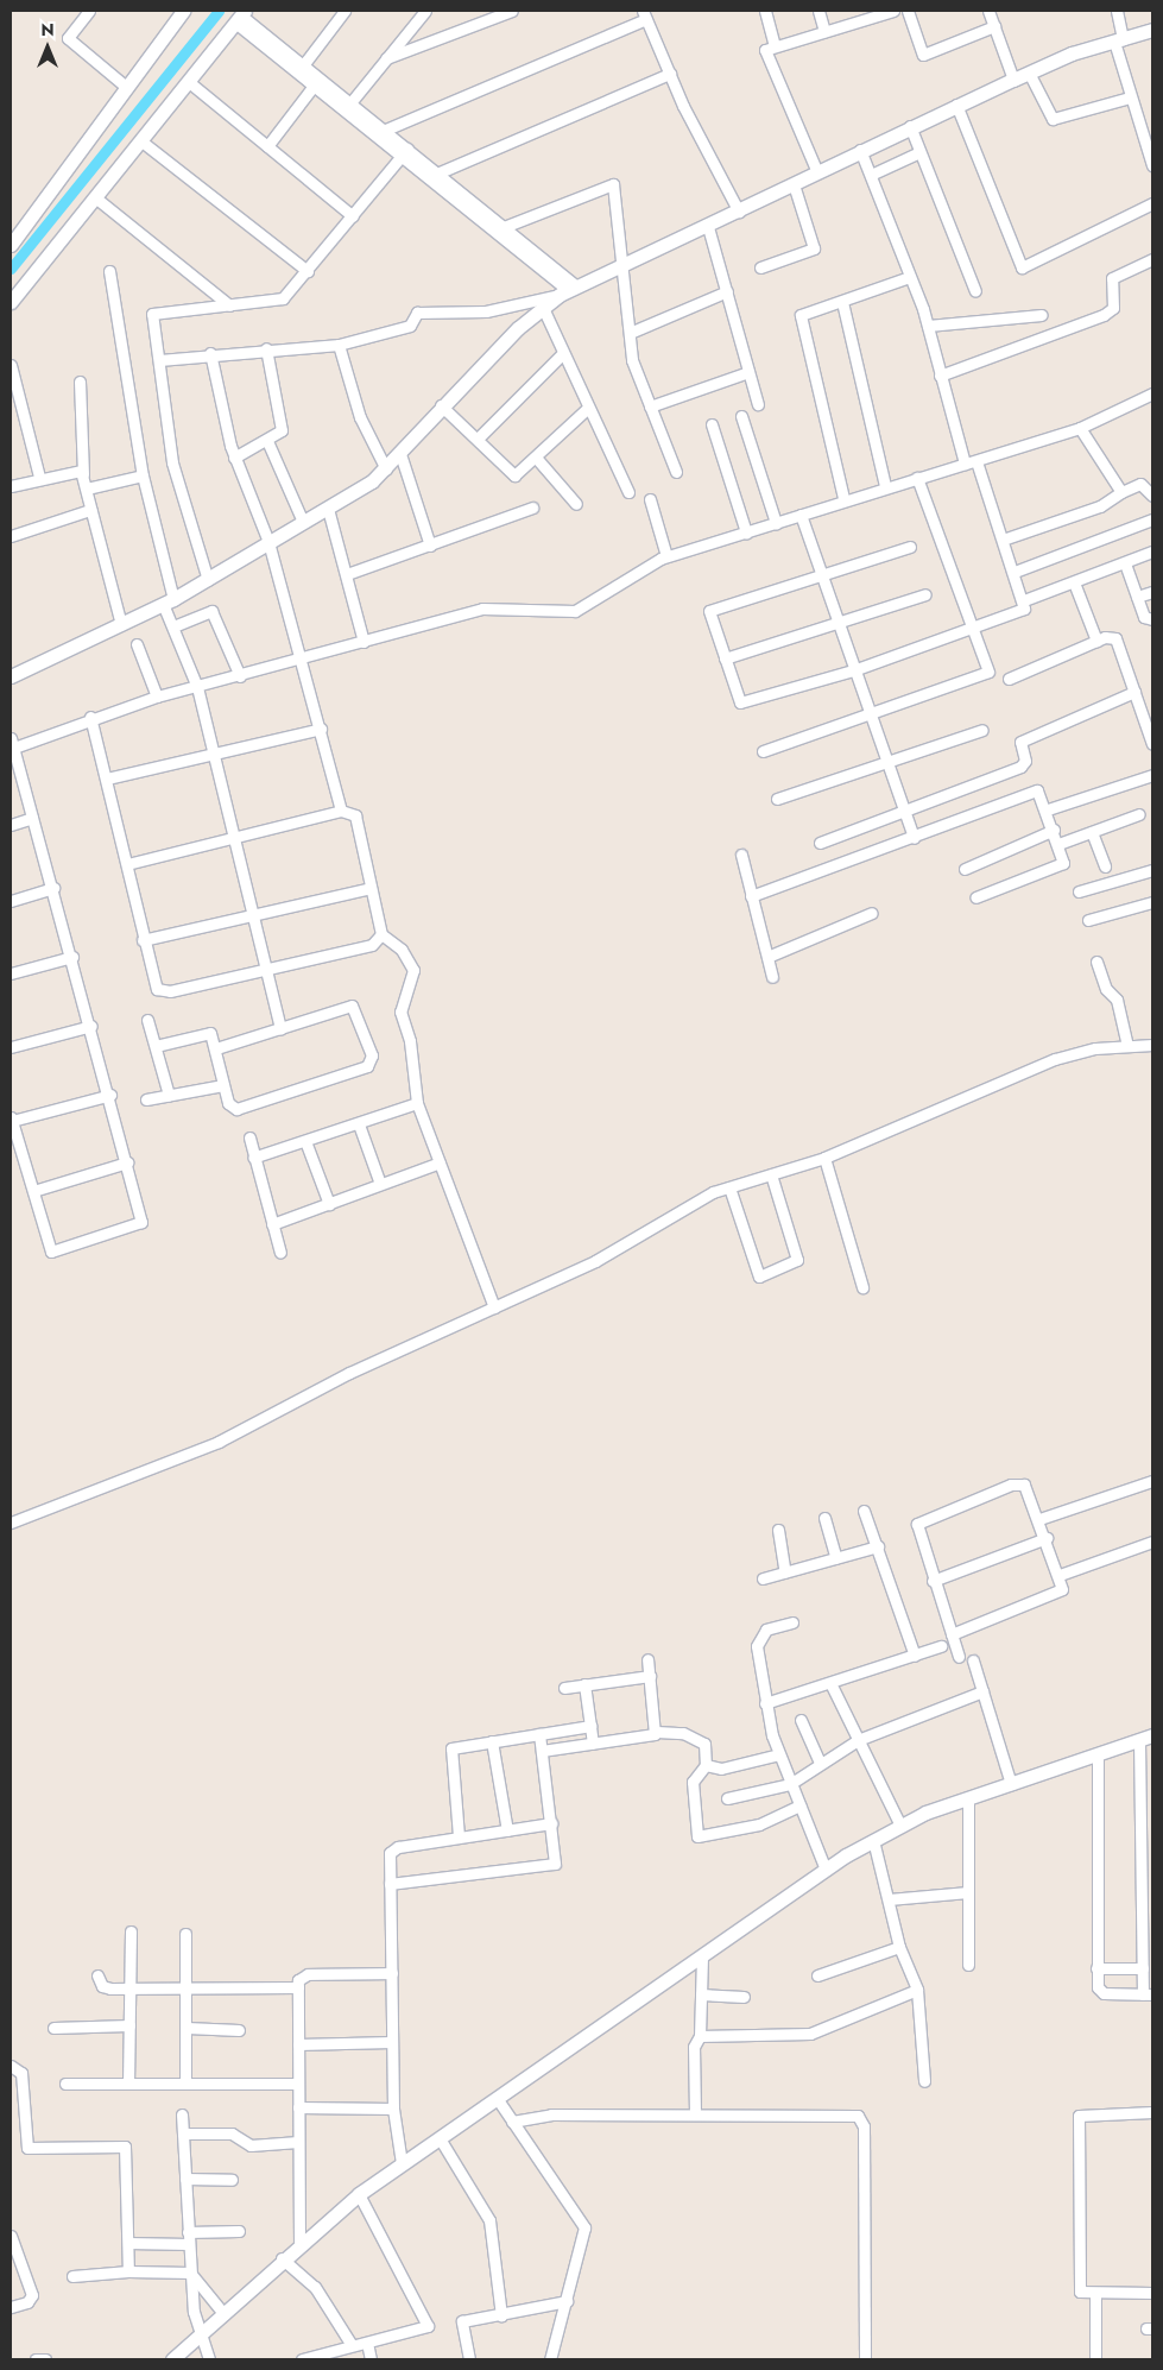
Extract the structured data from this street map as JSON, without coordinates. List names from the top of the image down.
{
  "north": "top"
}
